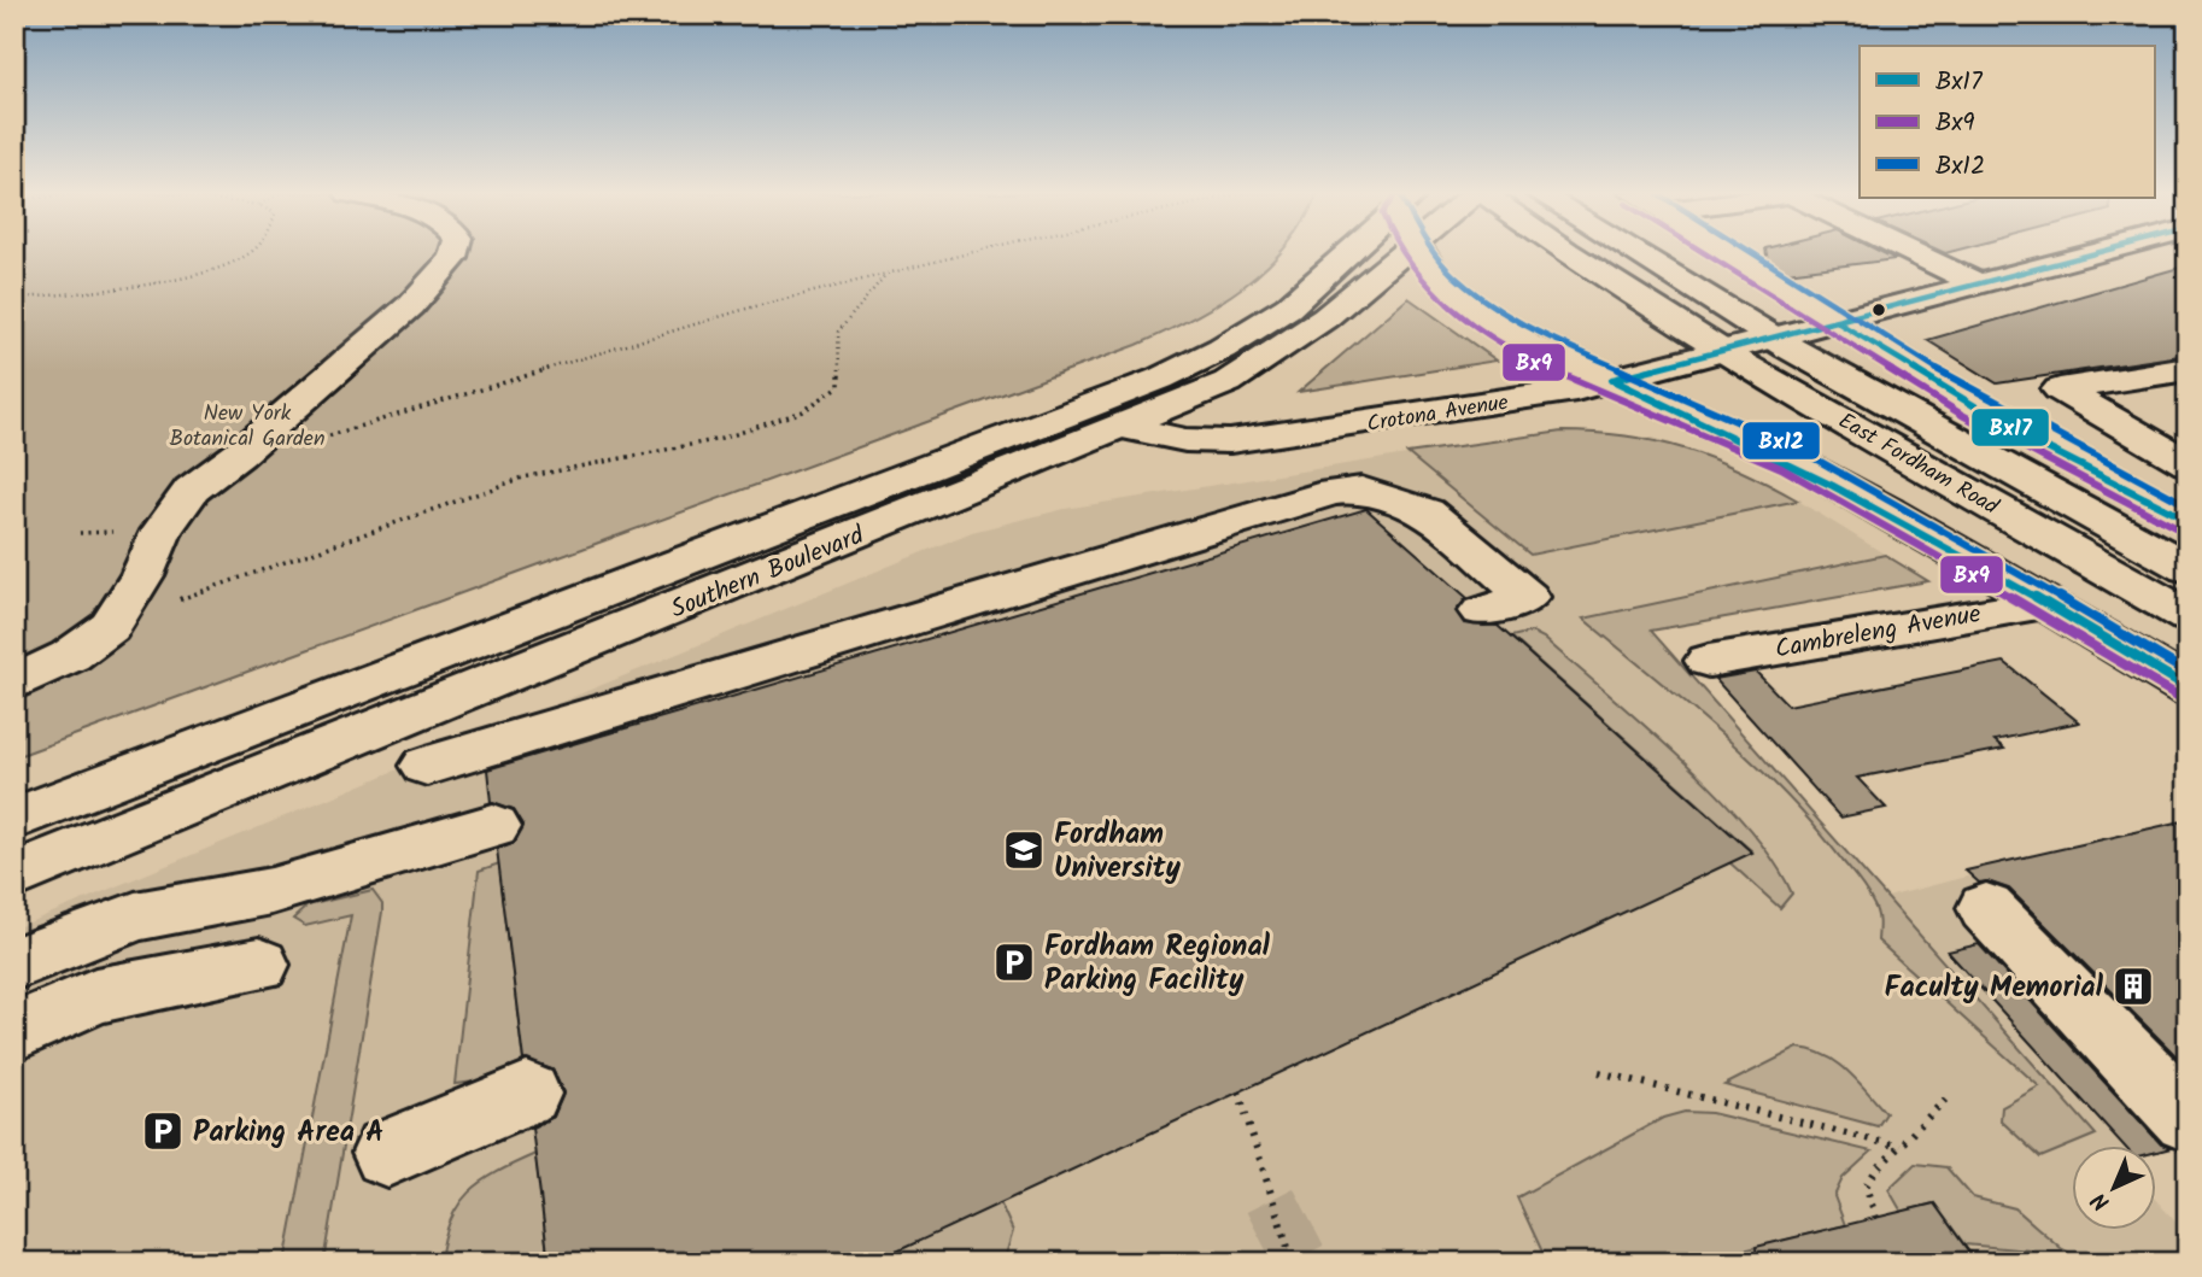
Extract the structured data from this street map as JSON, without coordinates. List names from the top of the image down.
{
  "streets": {
    "main road": [
      "Crotona Avenue",
      "East Fordham Road",
      "Southern Boulevard",
      "Cambreleng Avenue"
    ]
  },
  "crossings": [
    ["Crotona Avenue", "Southern Boulevard"]
  ],
  "parks": ["New York Botanical Garden"],
  "places": {
    "school or university": ["Fordham University"],
    "parking": ["Fordham Regional Parking Facility", "Parking Area A"],
    "building": ["Faculty Memorial"]
  },
  "lines": ["transit line Bx17", "transit line Bx9", "transit line Bx12"],
  "legend": ["Bx17", "Bx9", "Bx12"],
  "north": "bottom left"
}
